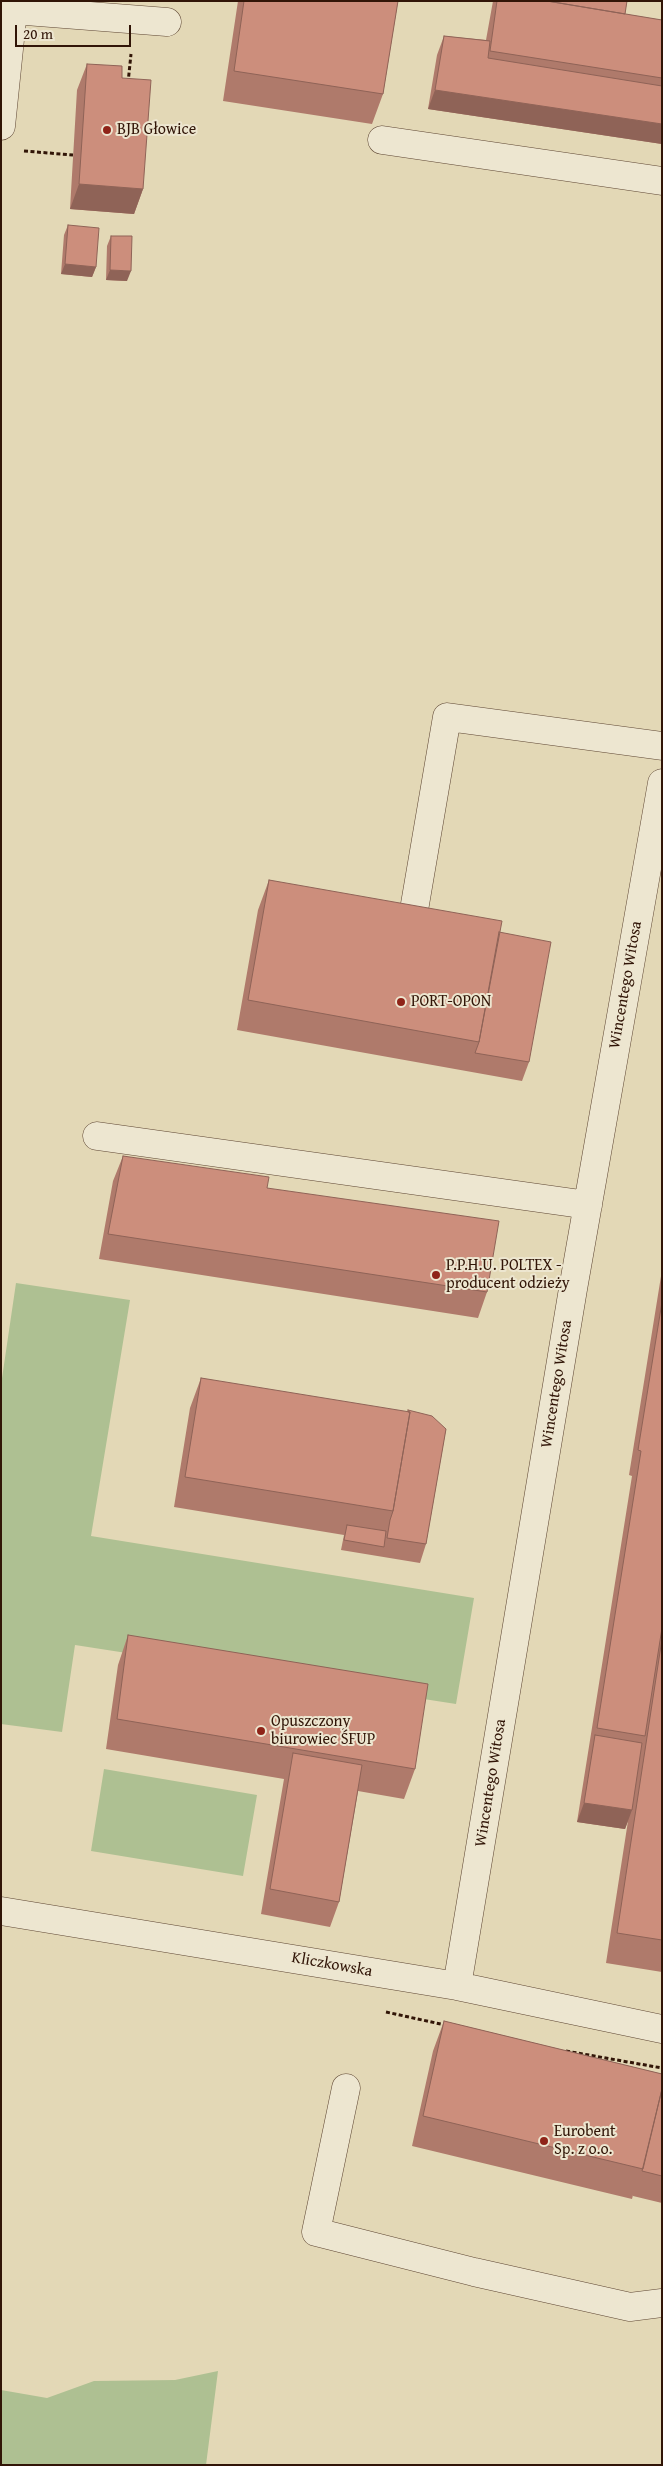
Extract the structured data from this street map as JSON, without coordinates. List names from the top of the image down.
{
  "streets": {
    "street": ["Wincentego Witosa", "Kliczkowska"]
  },
  "crossings": [
    ["Wincentego Witosa", "Kliczkowska"]
  ],
  "places": [
    "BJB Głowice",
    "PORT-OPON",
    "P.P.H.U. POLTEX - producent odzieży",
    "Opuszczony biurowiec ŚFUP",
    "Eurobent Sp. z o.o."
  ],
  "scale_bar": "20 m"
}
